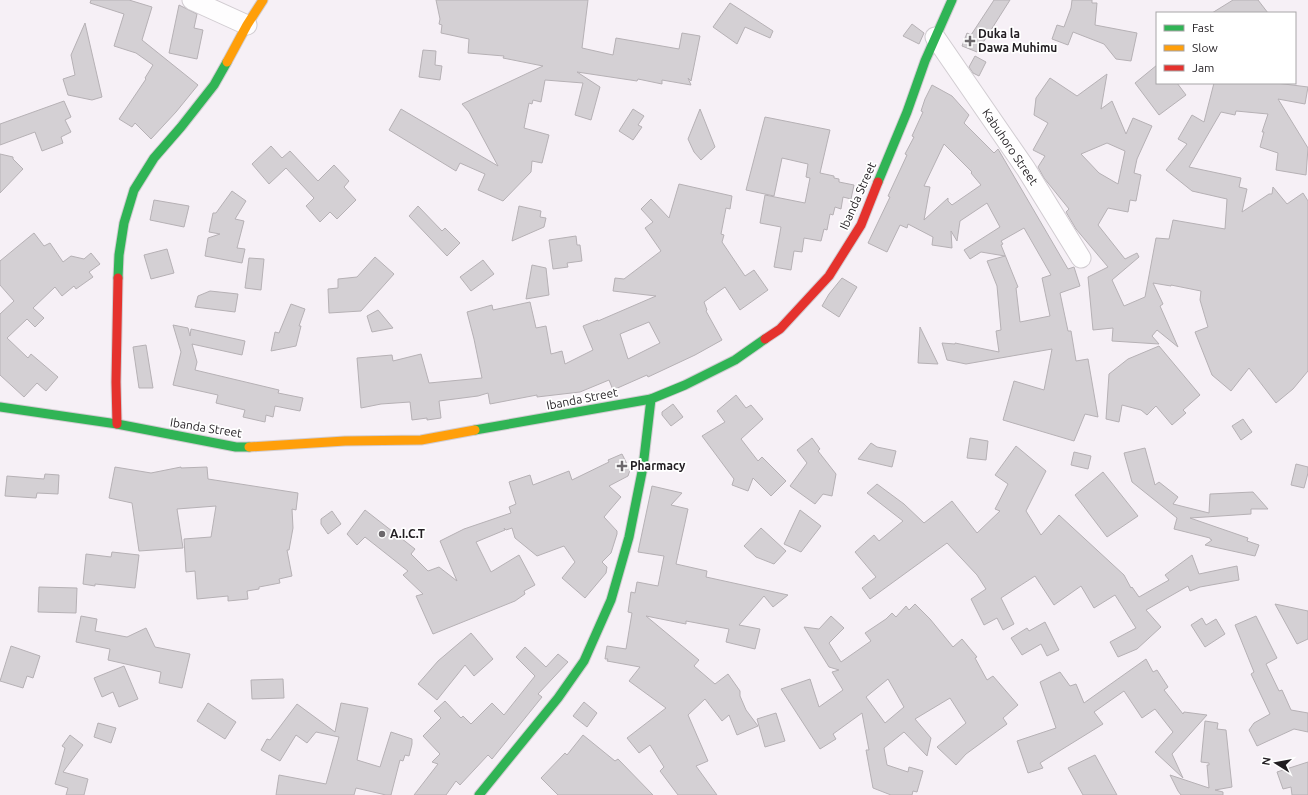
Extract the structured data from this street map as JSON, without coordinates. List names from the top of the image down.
{
  "streets": {
    "street": ["Kabuhoro Street", "Ibanda Street"]
  },
  "crossings": [
    ["Kabuhoro Street", "Ibanda Street"]
  ],
  "places": {
    "health": ["Duka la Dawa Muhimu", "Pharmacy"],
    "other": ["A.I.C.T"]
  },
  "legend": ["Fast", "Slow", "Jam"],
  "north": "left"
}
